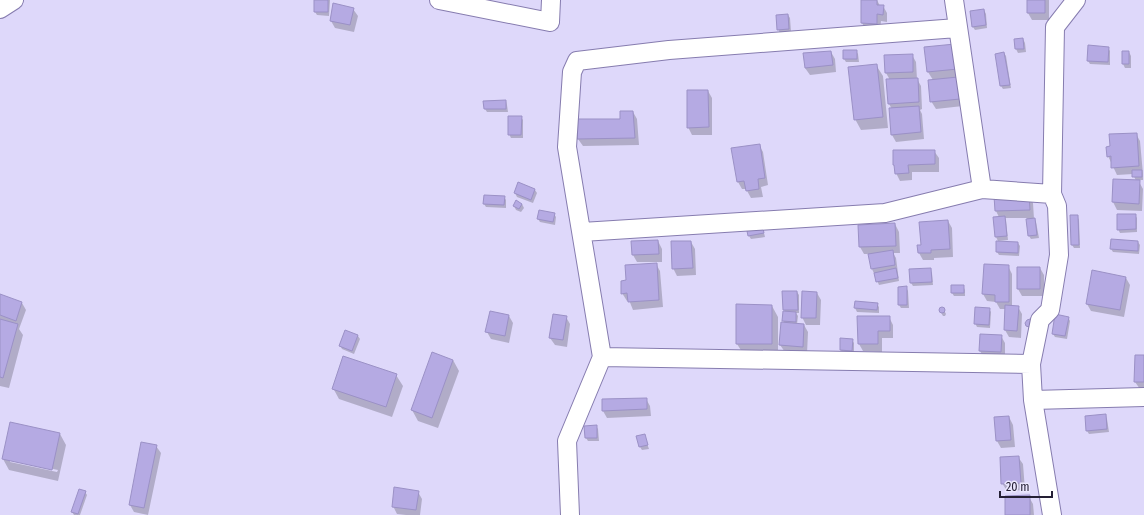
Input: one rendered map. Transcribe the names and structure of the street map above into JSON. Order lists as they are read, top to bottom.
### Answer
{
  "scale_bar": "20 m"
}
